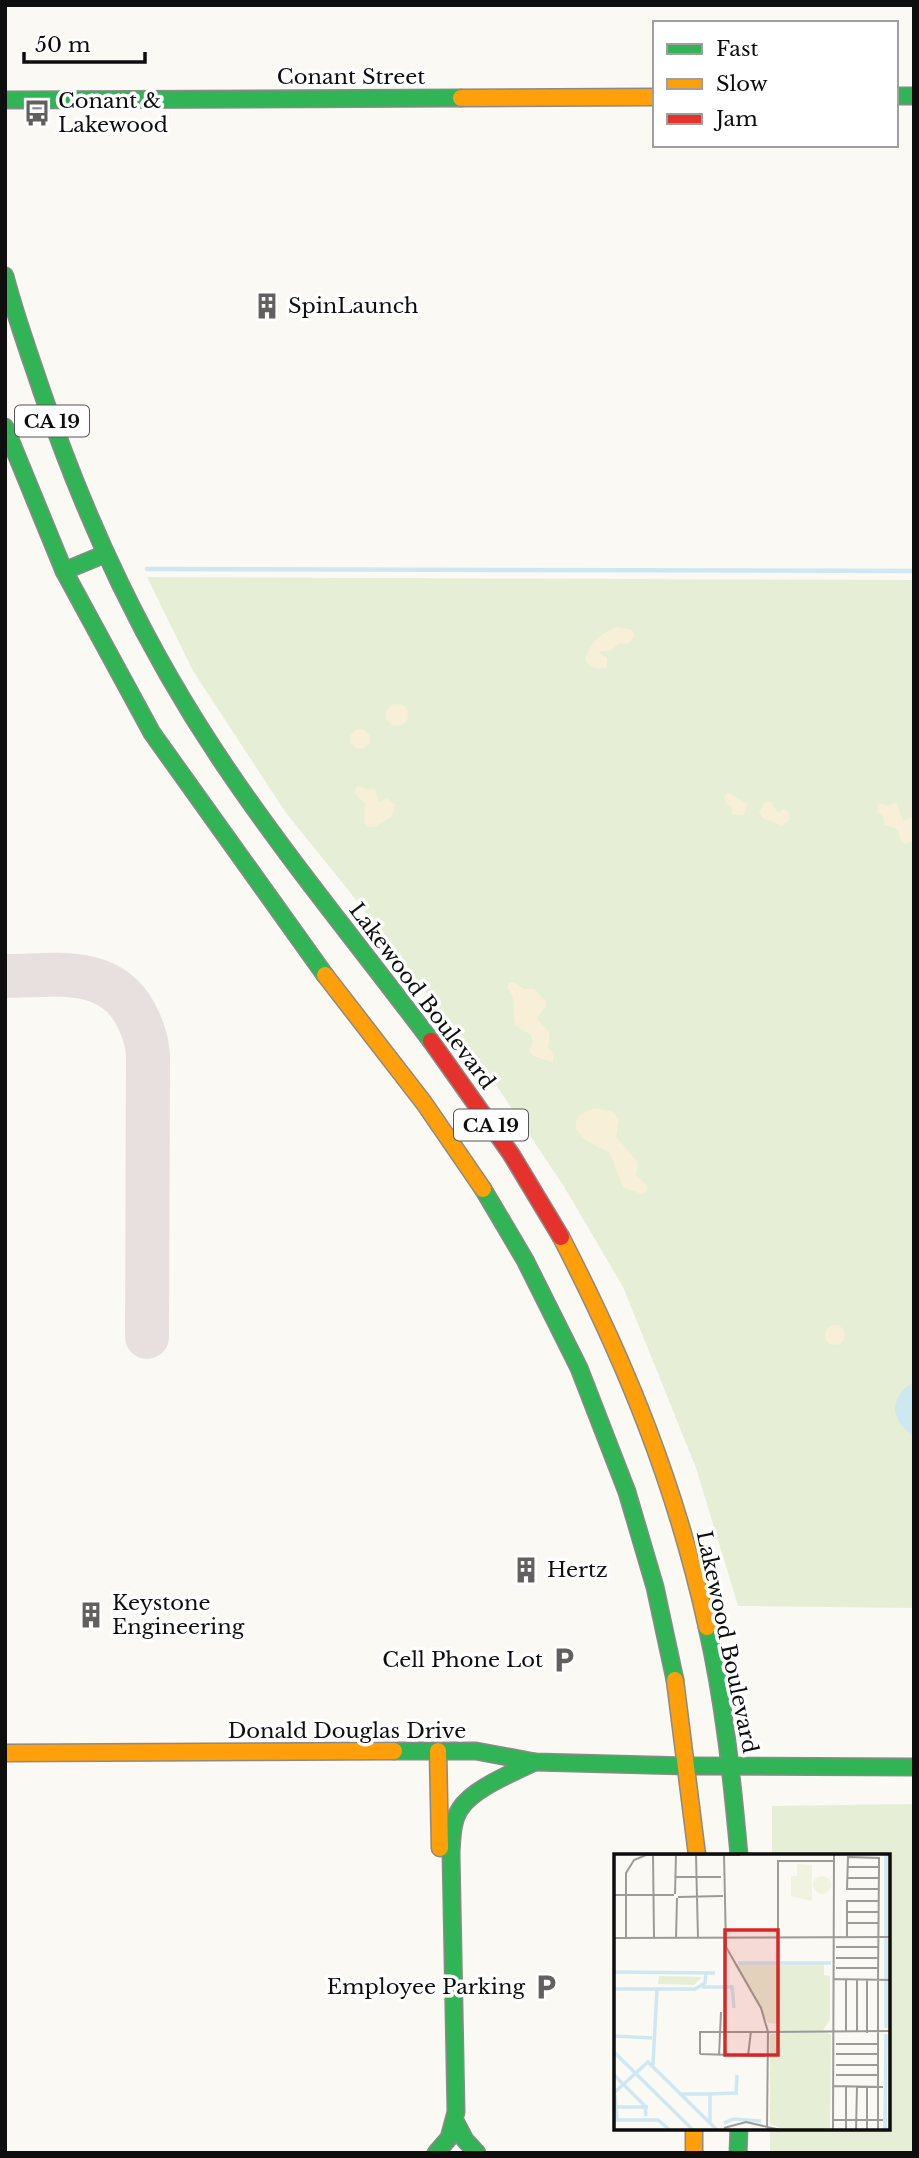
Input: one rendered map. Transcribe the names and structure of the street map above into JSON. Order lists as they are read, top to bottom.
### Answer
{
  "streets": {
    "main road": [
      "Conant Street",
      "CA 19",
      "Lakewood Boulevard",
      "Donald Douglas Drive"
    ]
  },
  "crossings": [
    ["CA 19", "Donald Douglas Drive"],
    ["Lakewood Boulevard", "Donald Douglas Drive"]
  ],
  "places": {
    "bus stop": ["Conant & Lakewood"],
    "building": ["SpinLaunch", "Hertz", "Keystone Engineering"],
    "parking": ["Cell Phone Lot", "Employee Parking"]
  },
  "legend": ["Fast", "Slow", "Jam"],
  "scale_bar": "50 m"
}
